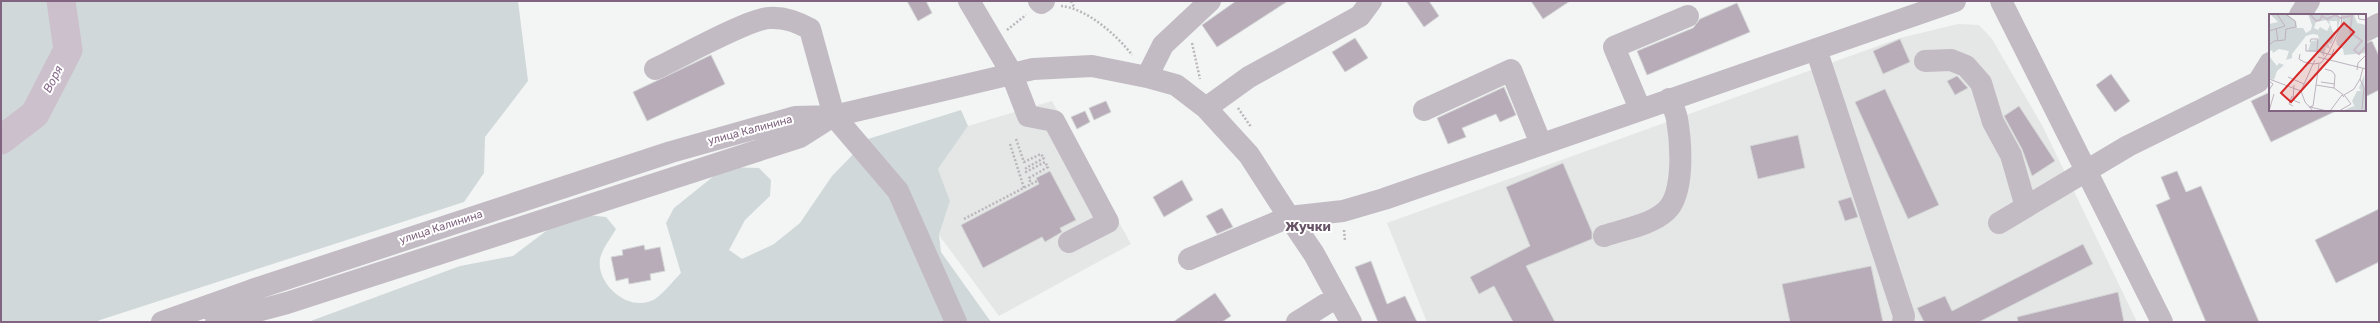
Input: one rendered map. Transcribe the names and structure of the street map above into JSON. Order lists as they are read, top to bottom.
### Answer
{
  "streets": {
    "street": ["улица Калинина"]
  },
  "districts": ["Жучки"],
  "water": ["Воря"]
}
